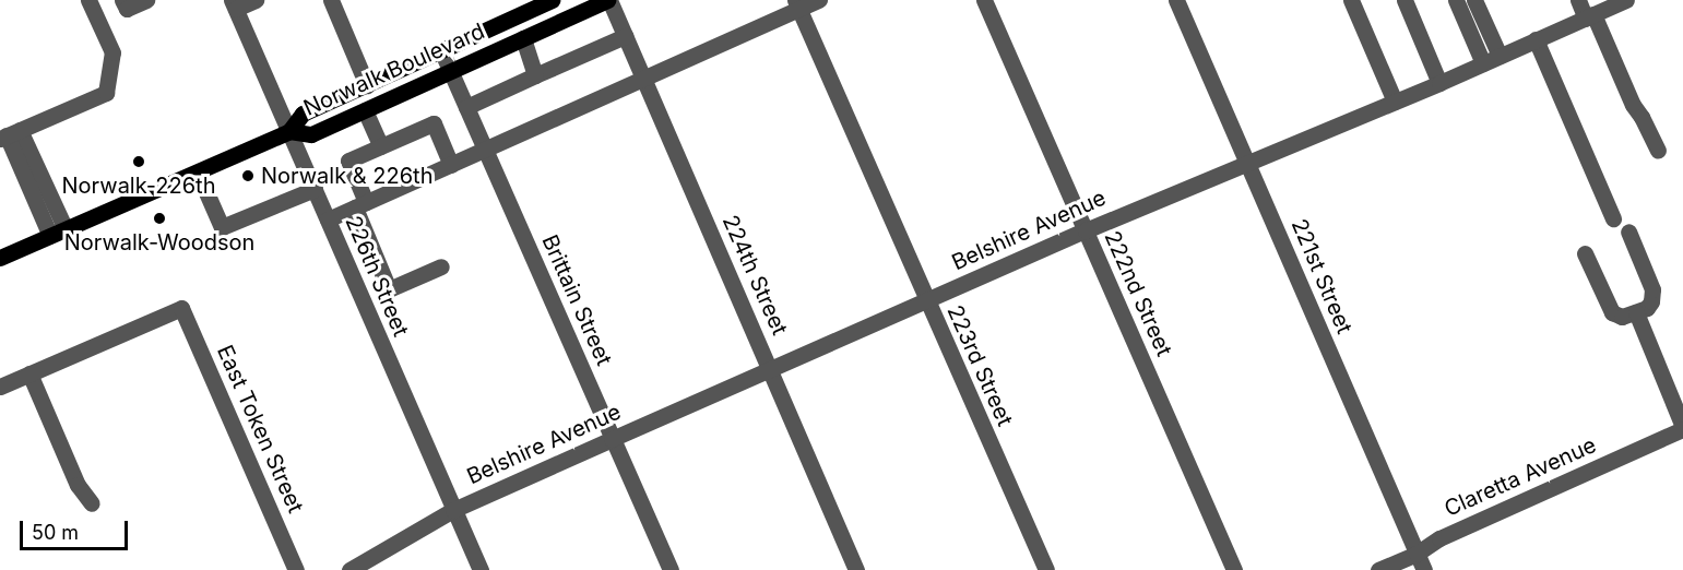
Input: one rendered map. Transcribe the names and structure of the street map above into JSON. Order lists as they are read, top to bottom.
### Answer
{
  "streets": {
    "main road": ["Norwalk Boulevard"],
    "street": [
      "Belshire Avenue",
      "224th Street",
      "226th Street",
      "221st Street",
      "222nd Street",
      "Brittain Street",
      "223rd Street",
      "East Token Street",
      "Claretta Avenue"
    ]
  },
  "crossings": [
    ["Norwalk Boulevard", "224th Street"],
    ["Norwalk Boulevard", "226th Street"],
    ["Norwalk Boulevard", "Brittain Street"],
    ["Belshire Avenue", "224th Street"],
    ["Belshire Avenue", "226th Street"],
    ["Belshire Avenue", "221st Street"],
    ["Belshire Avenue", "222nd Street"],
    ["Belshire Avenue", "Brittain Street"],
    ["Belshire Avenue", "223rd Street"],
    ["221st Street", "Claretta Avenue"]
  ],
  "places": ["Norwalk-226th", "Norwalk & 226th", "Norwalk-Woodson"],
  "scale_bar": "50 m"
}
